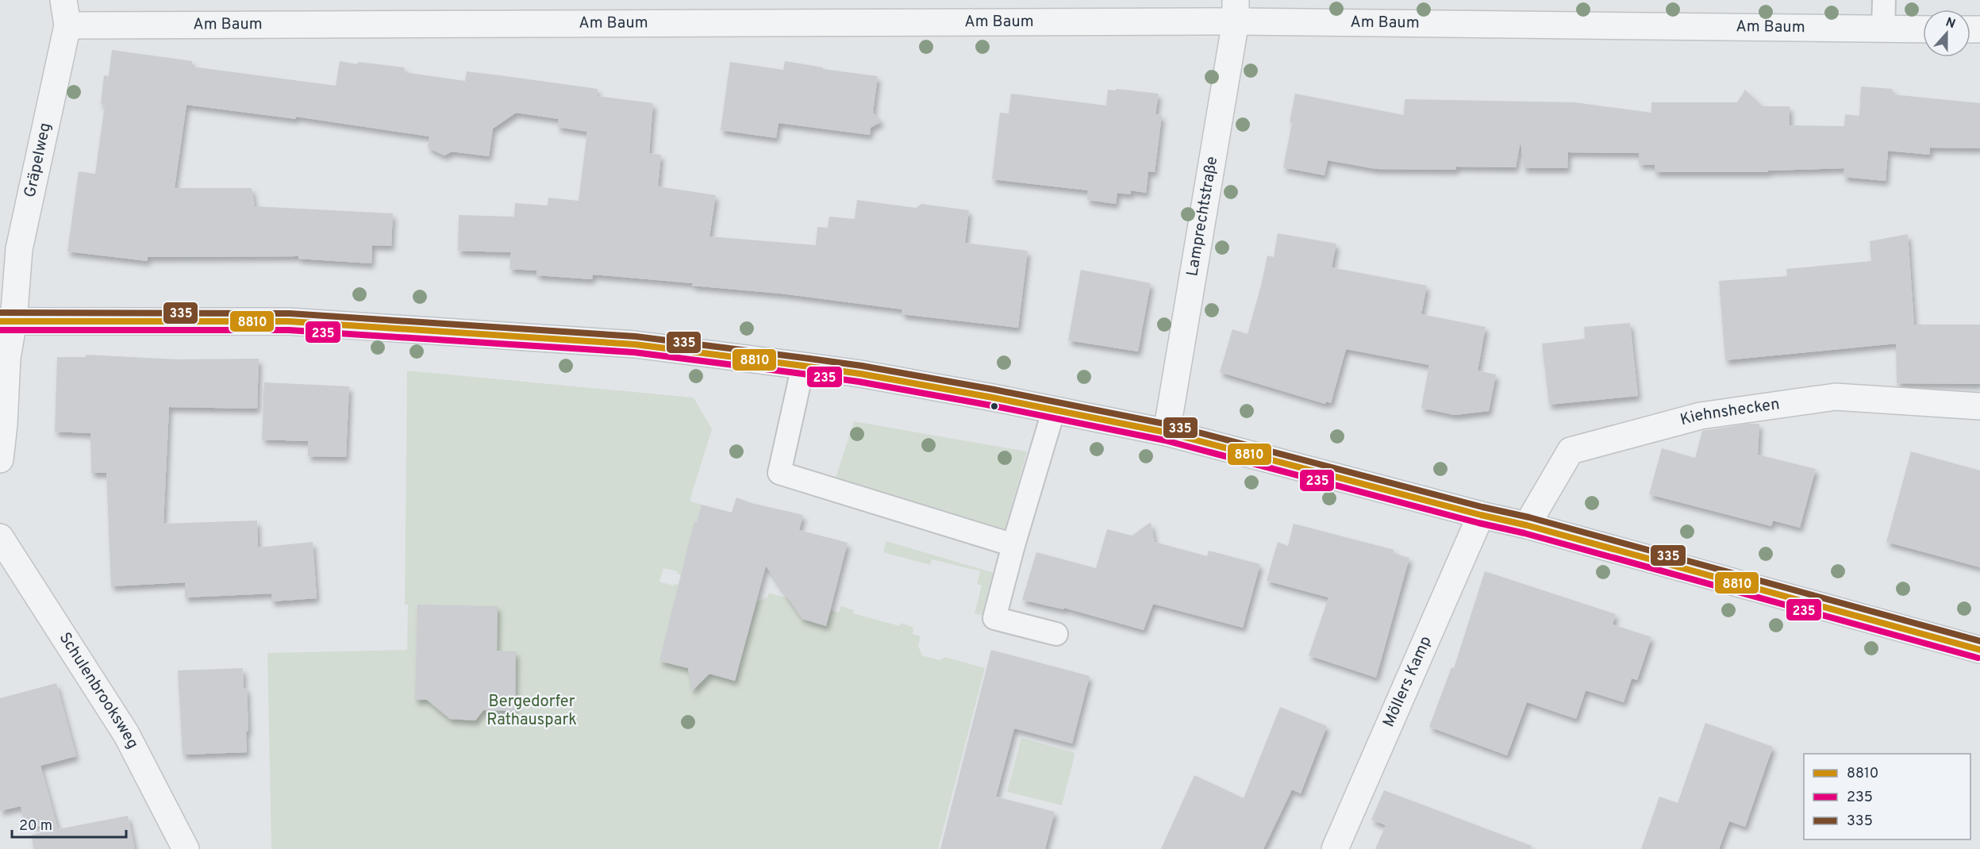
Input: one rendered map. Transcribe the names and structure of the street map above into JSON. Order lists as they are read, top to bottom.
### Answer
{
  "streets": {
    "street": [
      "Am Baum",
      "Gräpelweg",
      "Lamprechtstraße",
      "Kiehnshecken",
      "Möllers Kamp",
      "Schulenbrooksweg"
    ]
  },
  "crossings": [
    ["Am Baum", "Gräpelweg"],
    ["Am Baum", "Lamprechtstraße"]
  ],
  "parks": ["Bergedorfer Rathauspark"],
  "lines": ["transit line 335", "transit line 8810", "transit line 235"],
  "legend": ["8810", "235", "335"],
  "scale_bar": "20 m",
  "north": "top"
}
